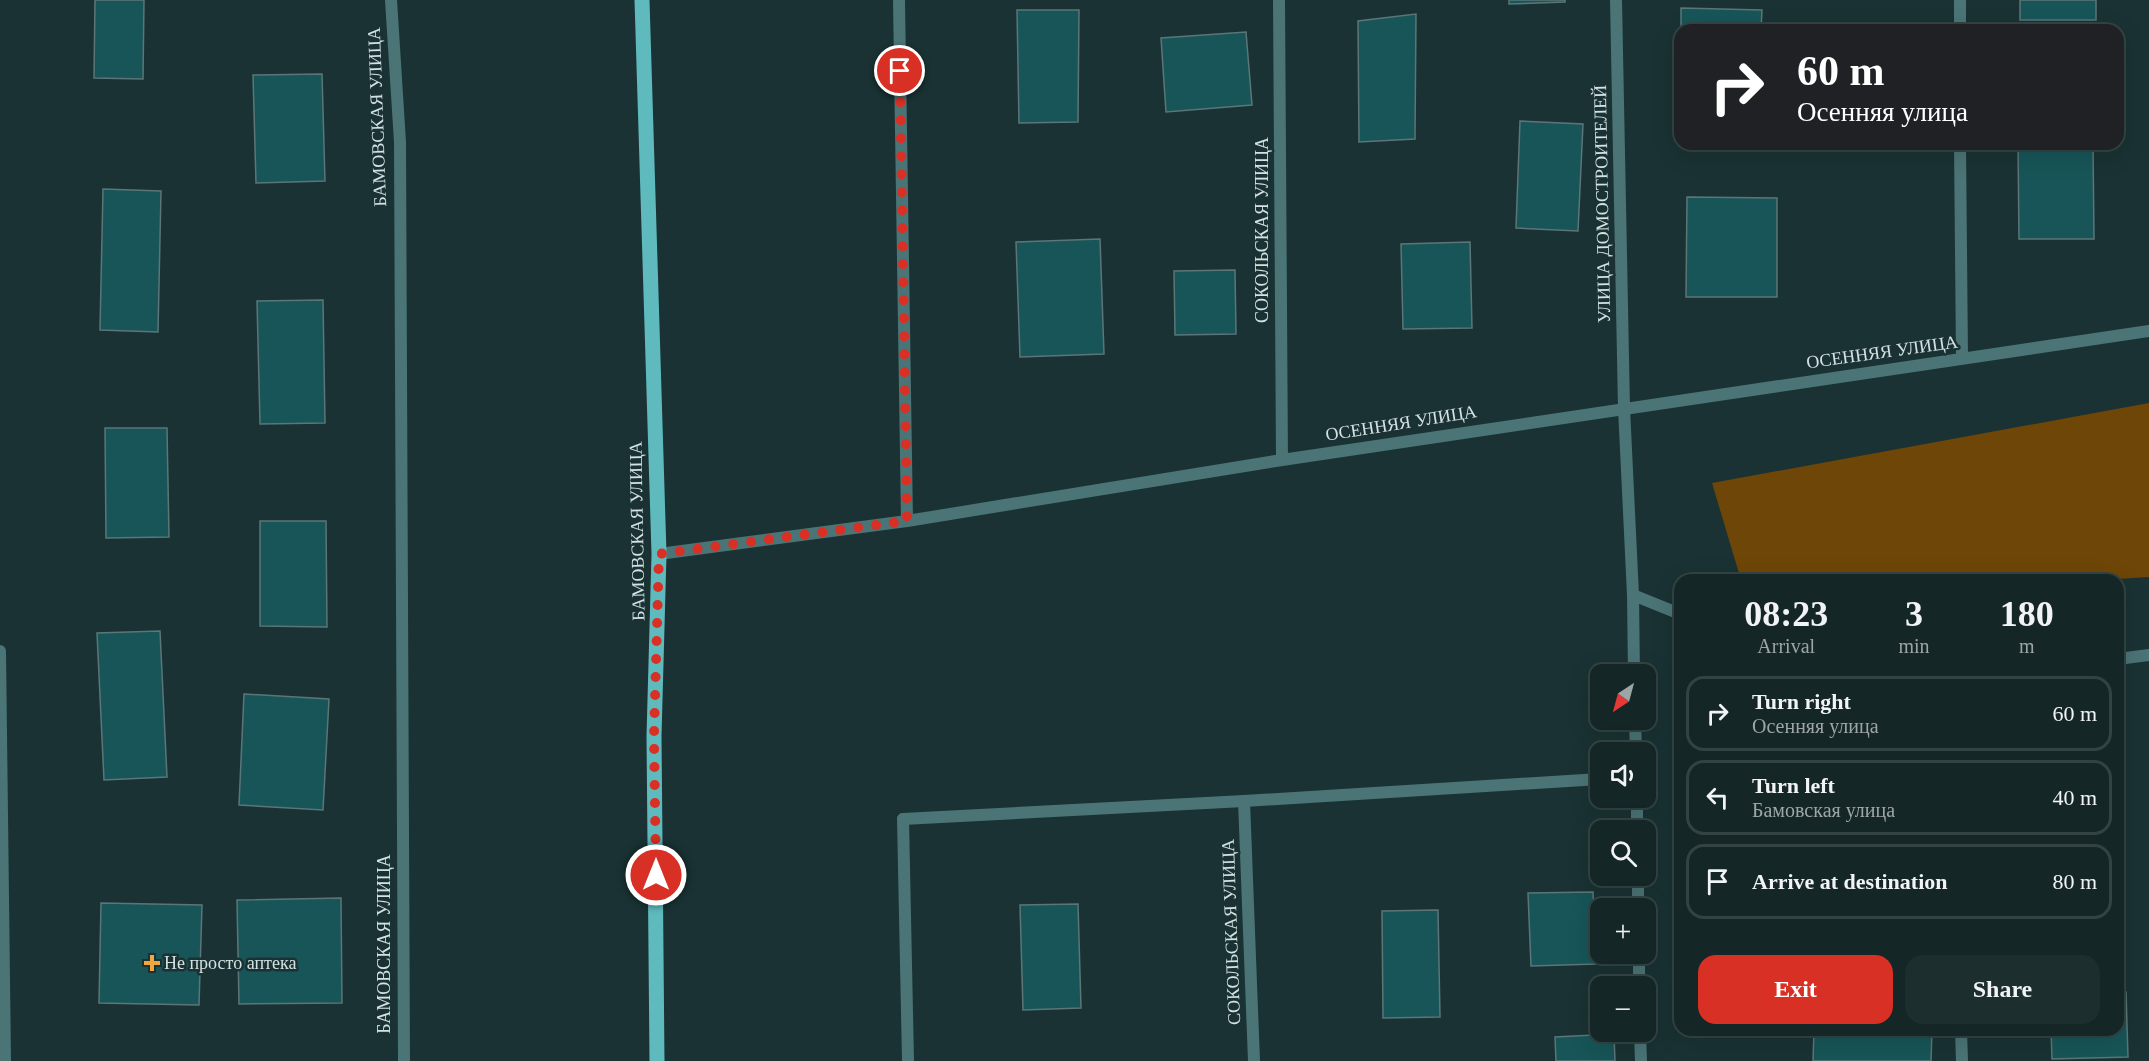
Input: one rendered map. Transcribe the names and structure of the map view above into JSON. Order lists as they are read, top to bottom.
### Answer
{
  "streets": {
    "main road": ["БАМОВСКАЯ УЛИЦА"],
    "street": ["УЛИЦА ДОМОСТРОИТЕЛЕЙ", "СОКОЛЬСКАЯ УЛИЦА", "ОСЕННЯЯ УЛИЦА"]
  },
  "crossings": [
    ["БАМОВСКАЯ УЛИЦА", "ОСЕННЯЯ УЛИЦА"],
    ["УЛИЦА ДОМОСТРОИТЕЛЕЙ", "ОСЕННЯЯ УЛИЦА"],
    ["СОКОЛЬСКАЯ УЛИЦА", "ОСЕННЯЯ УЛИЦА"]
  ],
  "places": {
    "health": ["Не просто аптека"]
  },
  "north": "bottom left",
  "page": {
    "turn": ["60 m", "Осенняя улица"],
    "eta": [
      "08:23",
      "Arrival",
      "3",
      "min",
      "180",
      "m"
    ],
    "map_buttons": ["+", "−"],
    "list": [
      {
        "name": "Turn right",
        "note": "Осенняя улица",
        "value": "60 m"
      },
      {
        "name": "Turn left",
        "note": "Бамовская улица",
        "value": "40 m"
      },
      {
        "name": "Arrive at destination",
        "value": "80 m"
      }
    ],
    "buttons": ["Exit", "Share"]
  }
}
